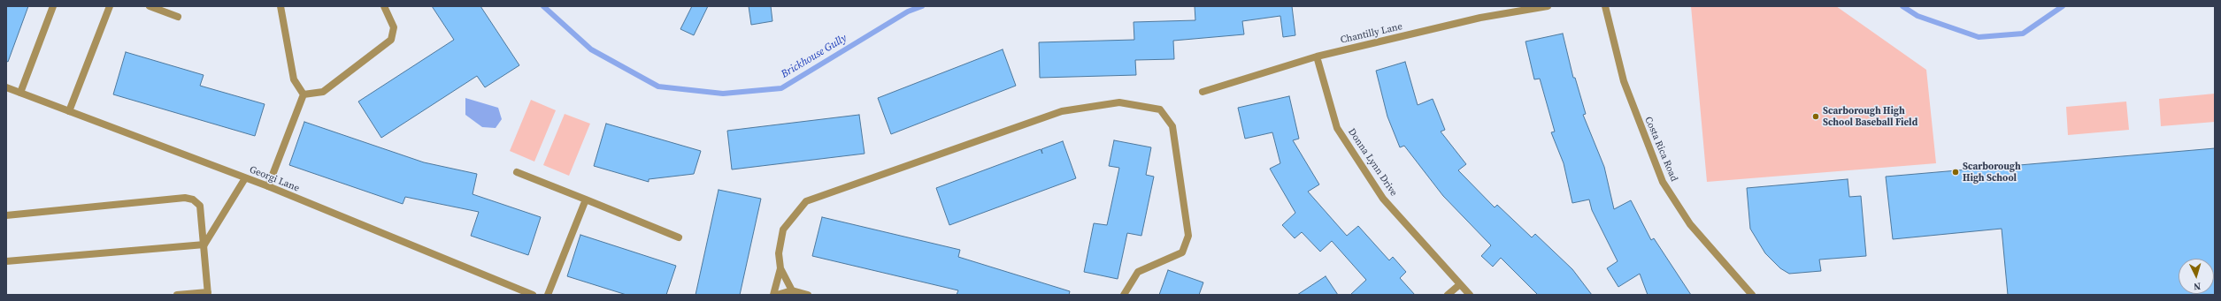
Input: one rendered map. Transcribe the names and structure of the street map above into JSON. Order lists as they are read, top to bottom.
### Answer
{
  "streets": {
    "street": [
      "Chantilly Lane",
      "Costa Rica Road",
      "Donna Lynn Drive",
      "Georgi Lane"
    ]
  },
  "crossings": [
    ["Chantilly Lane", "Donna Lynn Drive"]
  ],
  "water": ["Brickhouse Gully"],
  "places": ["Scarborough High School Baseball Field", "Scarborough High School"],
  "north": "bottom"
}
